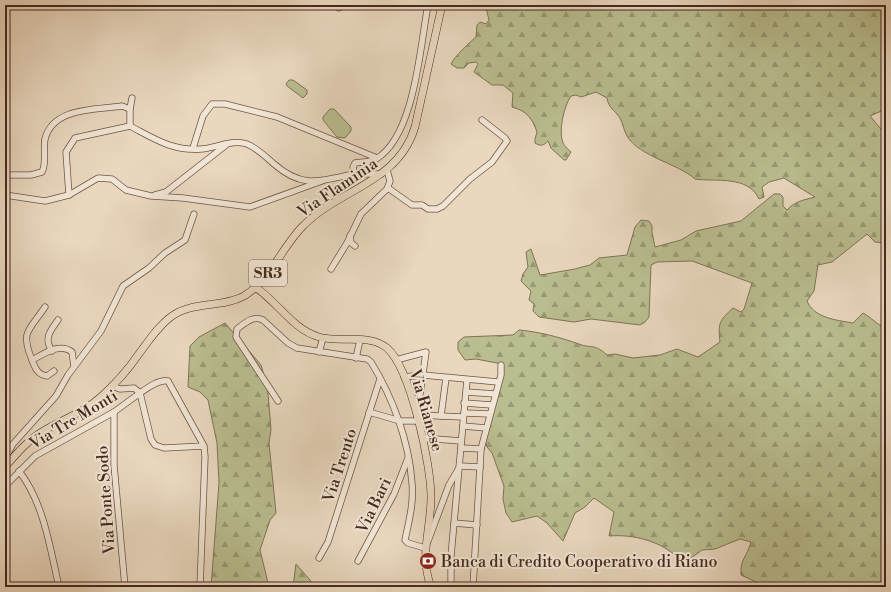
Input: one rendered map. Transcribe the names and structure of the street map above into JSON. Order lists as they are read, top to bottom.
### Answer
{
  "streets": {
    "main road": ["Via Flaminia", "SR3", "Via Rianese"],
    "street": [
      "Via Tre Monti",
      "Via Trento",
      "Via Ponte Sodo",
      "Via Bari"
    ]
  },
  "crossings": [
    ["Via Flaminia", "Via Rianese"],
    ["Via Flaminia", "Via Tre Monti"],
    ["Via Tre Monti", "Via Ponte Sodo"]
  ],
  "places": {
    "bank": ["Banca di Credito Cooperativo di Riano"]
  }
}
